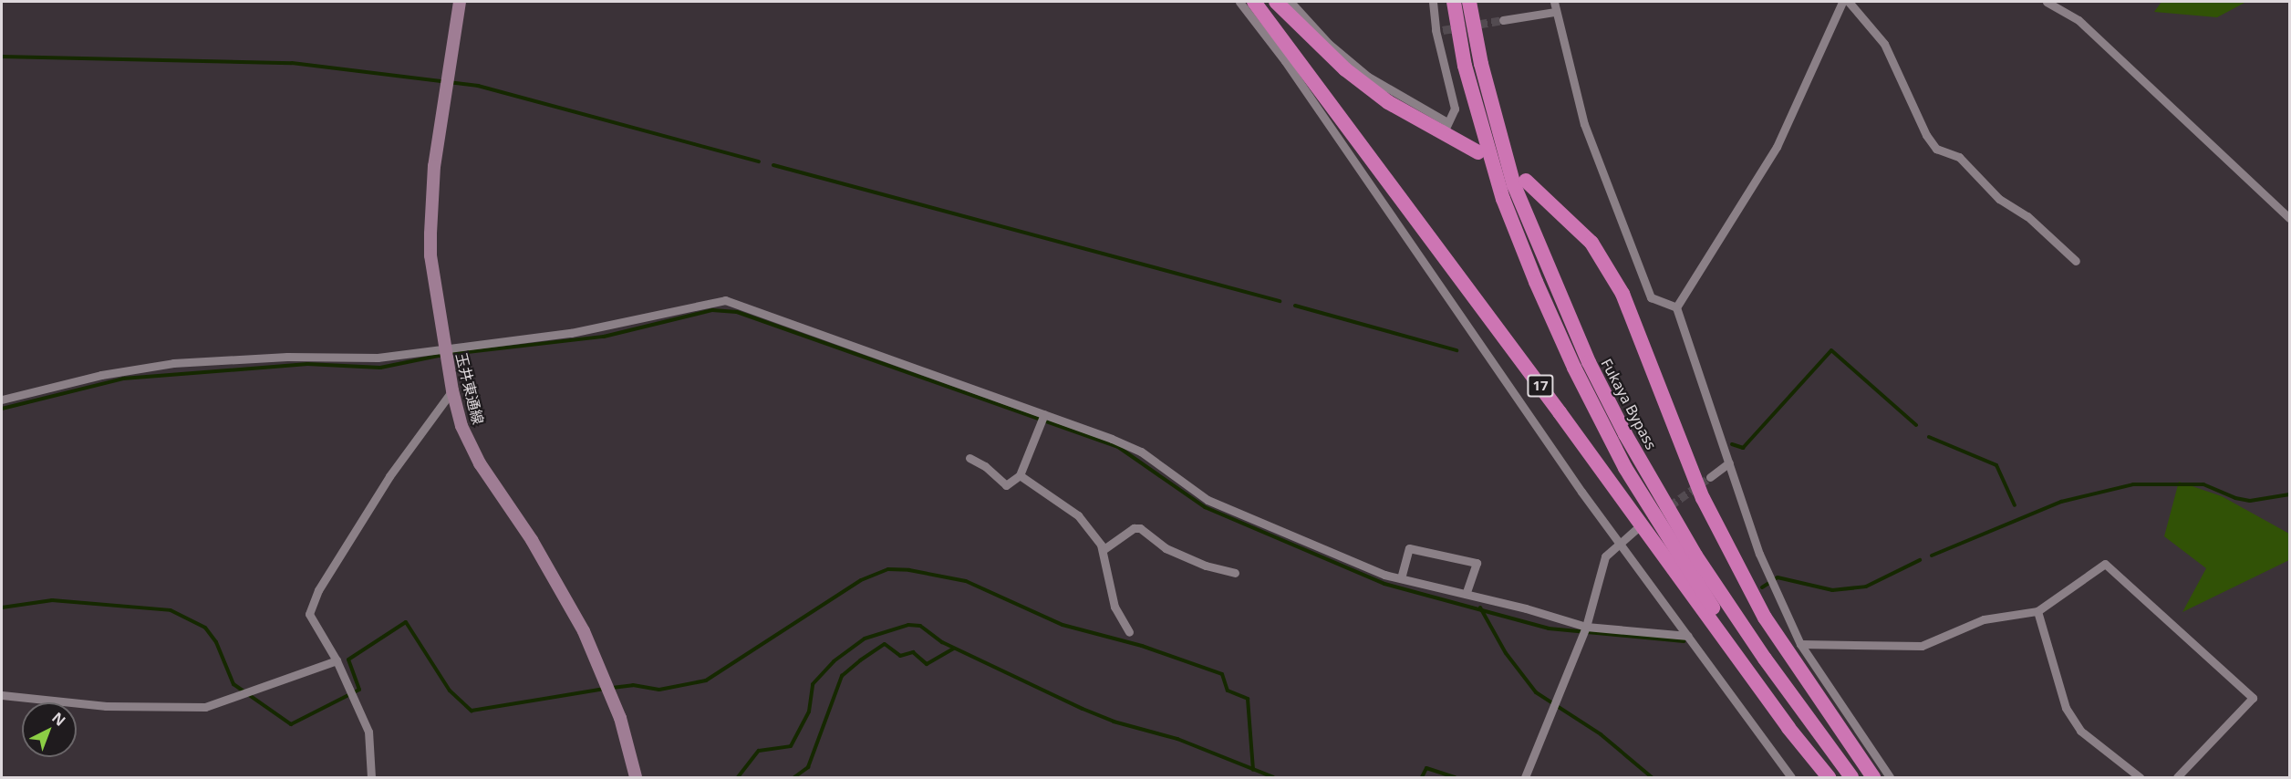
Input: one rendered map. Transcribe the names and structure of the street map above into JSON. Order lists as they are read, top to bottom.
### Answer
{
  "streets": {
    "highway": ["17", "Fukaya Bypass"],
    "street": ["玉井東通線"]
  },
  "north": "top right"
}
